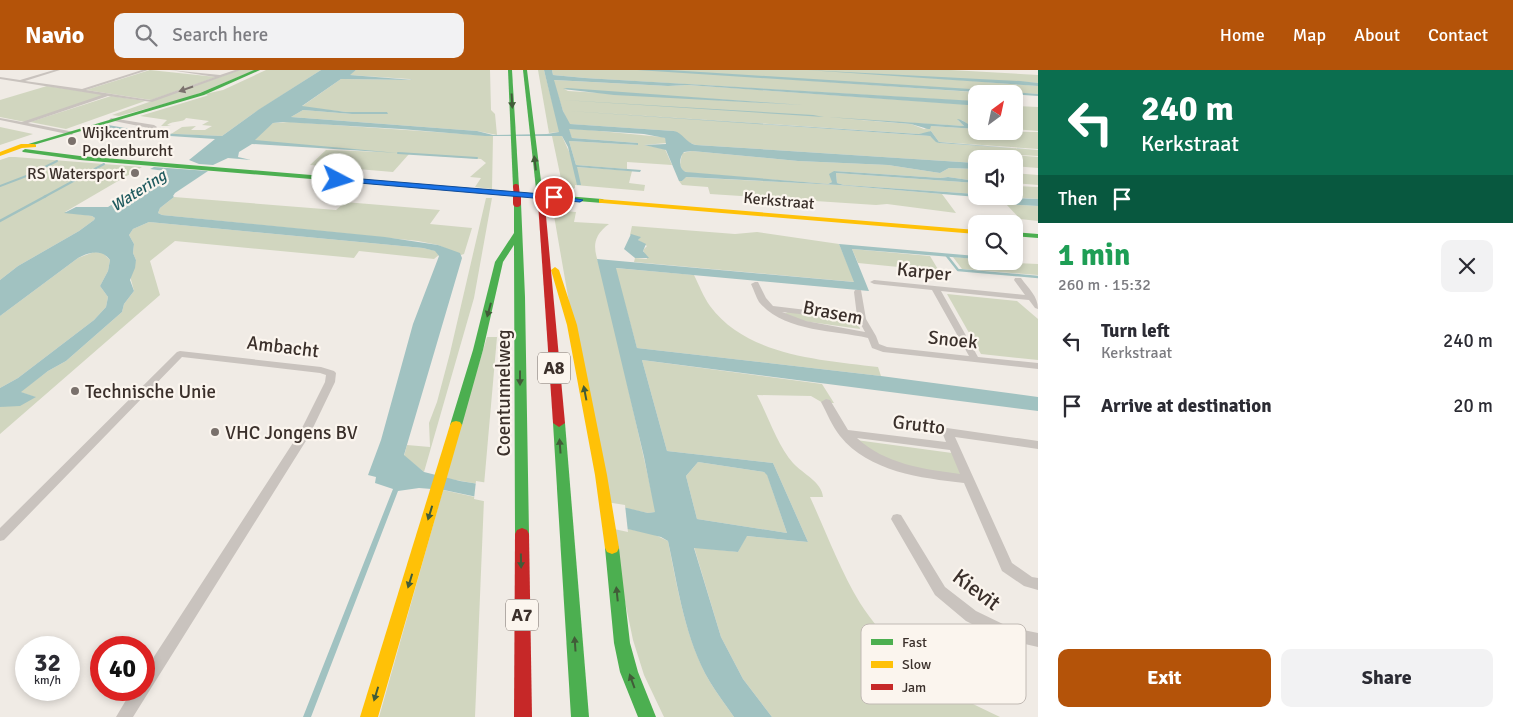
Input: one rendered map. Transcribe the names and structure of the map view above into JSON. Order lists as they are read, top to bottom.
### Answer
{
  "streets": {
    "main road": [
      "Kerkstraat",
      "A8",
      "Coentunnelweg",
      "A7"
    ],
    "street": [
      "Karper",
      "Brasem",
      "Snoek",
      "Ambacht",
      "Grutto",
      "Kievit"
    ]
  },
  "crossings": [
    ["Brasem", "Snoek"]
  ],
  "water": ["Watering"],
  "places": [
    "Wijkcentrum Poelenburcht",
    "RS Watersport",
    "Technische Unie",
    "VHC Jongens BV"
  ],
  "legend": ["Fast", "Slow", "Jam"],
  "north": "top right",
  "page": {
    "header": "Navio",
    "search": "Search here",
    "nav": [
      "Home",
      "Map",
      "About",
      "Contact"
    ],
    "turn": ["240 m", "Kerkstraat"],
    "then": "Then",
    "heading": ["1 min", "260 m · 15:32"],
    "list": [
      {
        "name": "Turn left",
        "note": "Kerkstraat",
        "value": "240 m"
      },
      {
        "name": "Arrive at destination",
        "value": "20 m"
      }
    ],
    "speed": "32 km/h",
    "limit": "40",
    "buttons": ["Exit", "Share"]
  }
}
